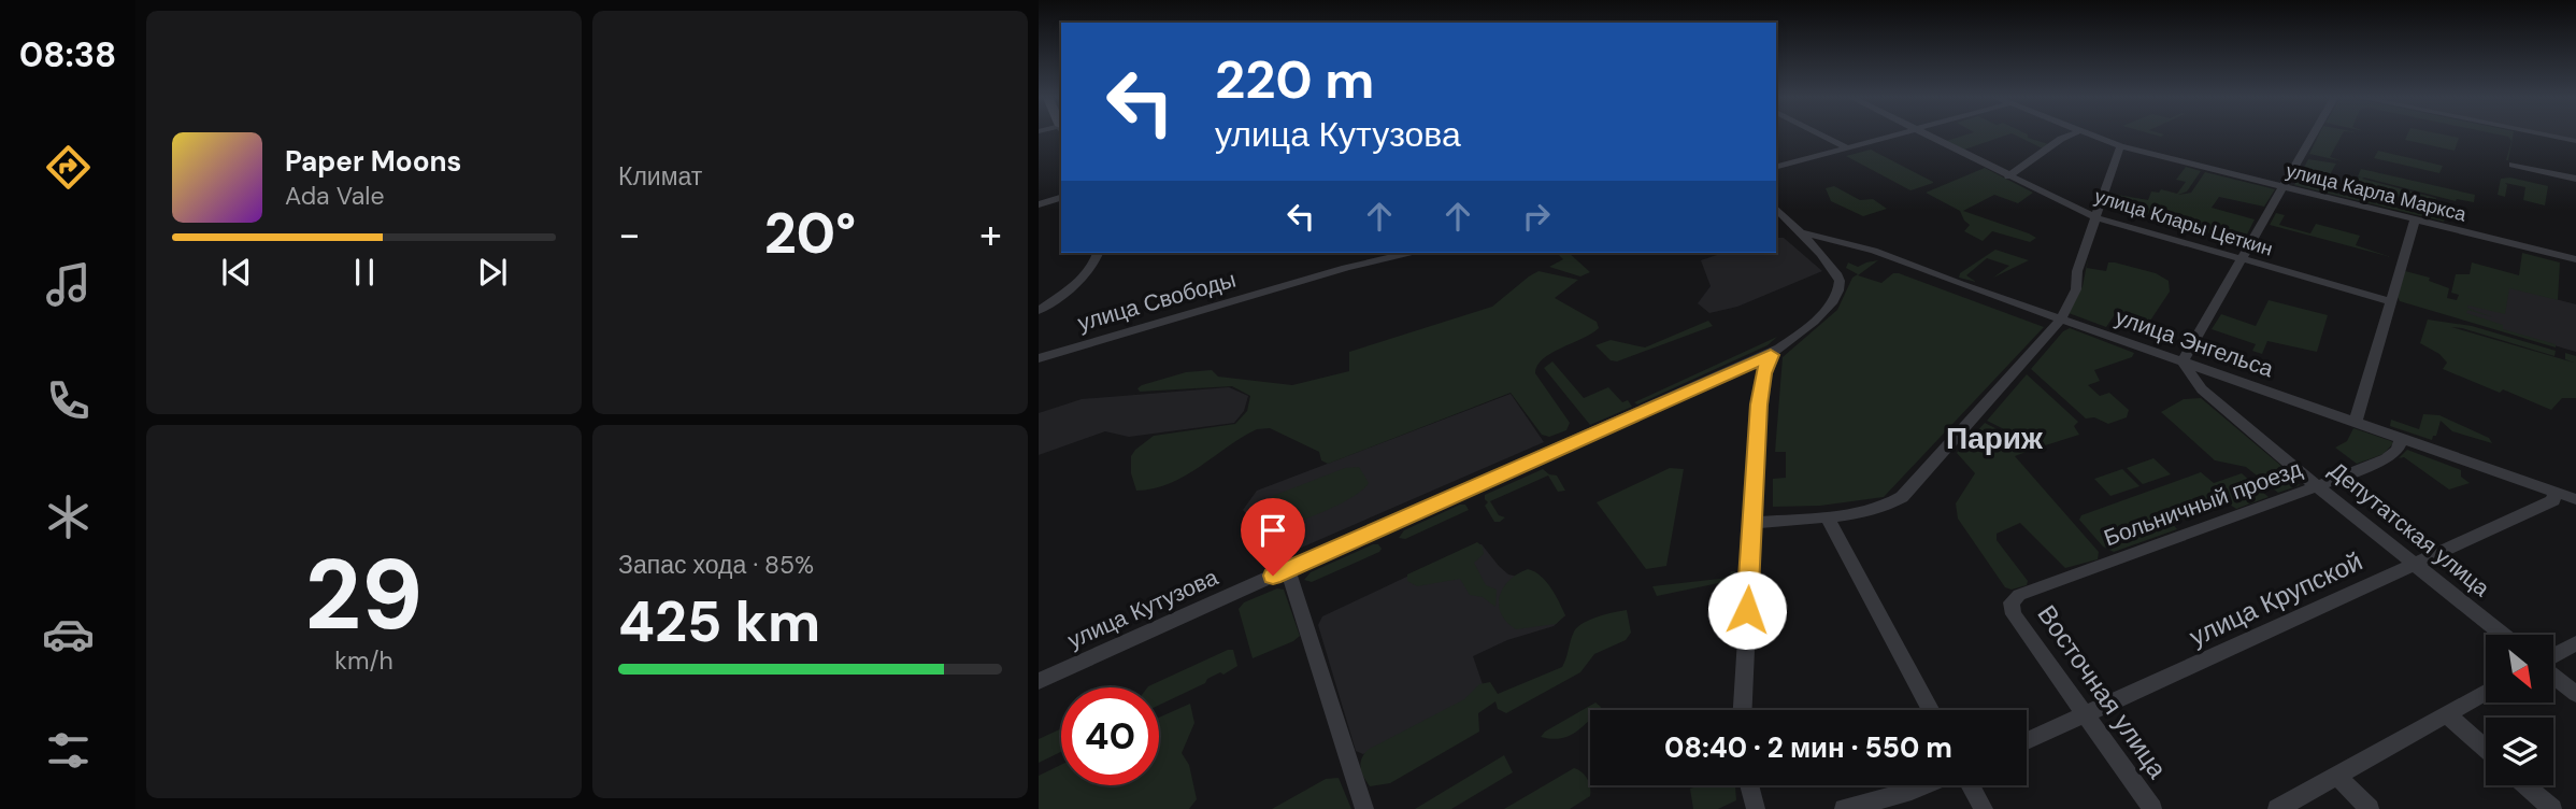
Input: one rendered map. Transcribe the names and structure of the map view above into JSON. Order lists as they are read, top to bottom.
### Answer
{
  "streets": {
    "street": [
      "улица Карла Маркса",
      "улица Клары Цеткин",
      "улица Свободы",
      "улица Энгельса",
      "Больничный проезд",
      "Депутатская улица",
      "улица Крупской",
      "улица Кутузова",
      "Восточная улица"
    ]
  },
  "crossings": [
    ["улица Энгельса", "Больничный проезд"],
    ["улица Энгельса", "улица Крупской"],
    ["улица Энгельса", "улица Кутузова"],
    ["Больничный проезд", "Депутатская улица"],
    ["Больничный проезд", "Восточная улица"],
    ["Депутатская улица", "улица Крупской"],
    ["улица Крупской", "Восточная улица"]
  ],
  "districts": ["Париж"],
  "north": "bottom right",
  "page": {
    "tabs": "08:38",
    "tile": [
      "Климат",
      ["29", "km/h"],
      ["Запас хода · 85%", "425 km"]
    ],
    "turn": ["220 m", "улица Кутузова"],
    "song": ["Paper Moons", "Ada Vale"],
    "heat": ["−", "20°", "+"],
    "limit": "40",
    "trip": "08:40 · 2 мин · 550 m"
  }
}
